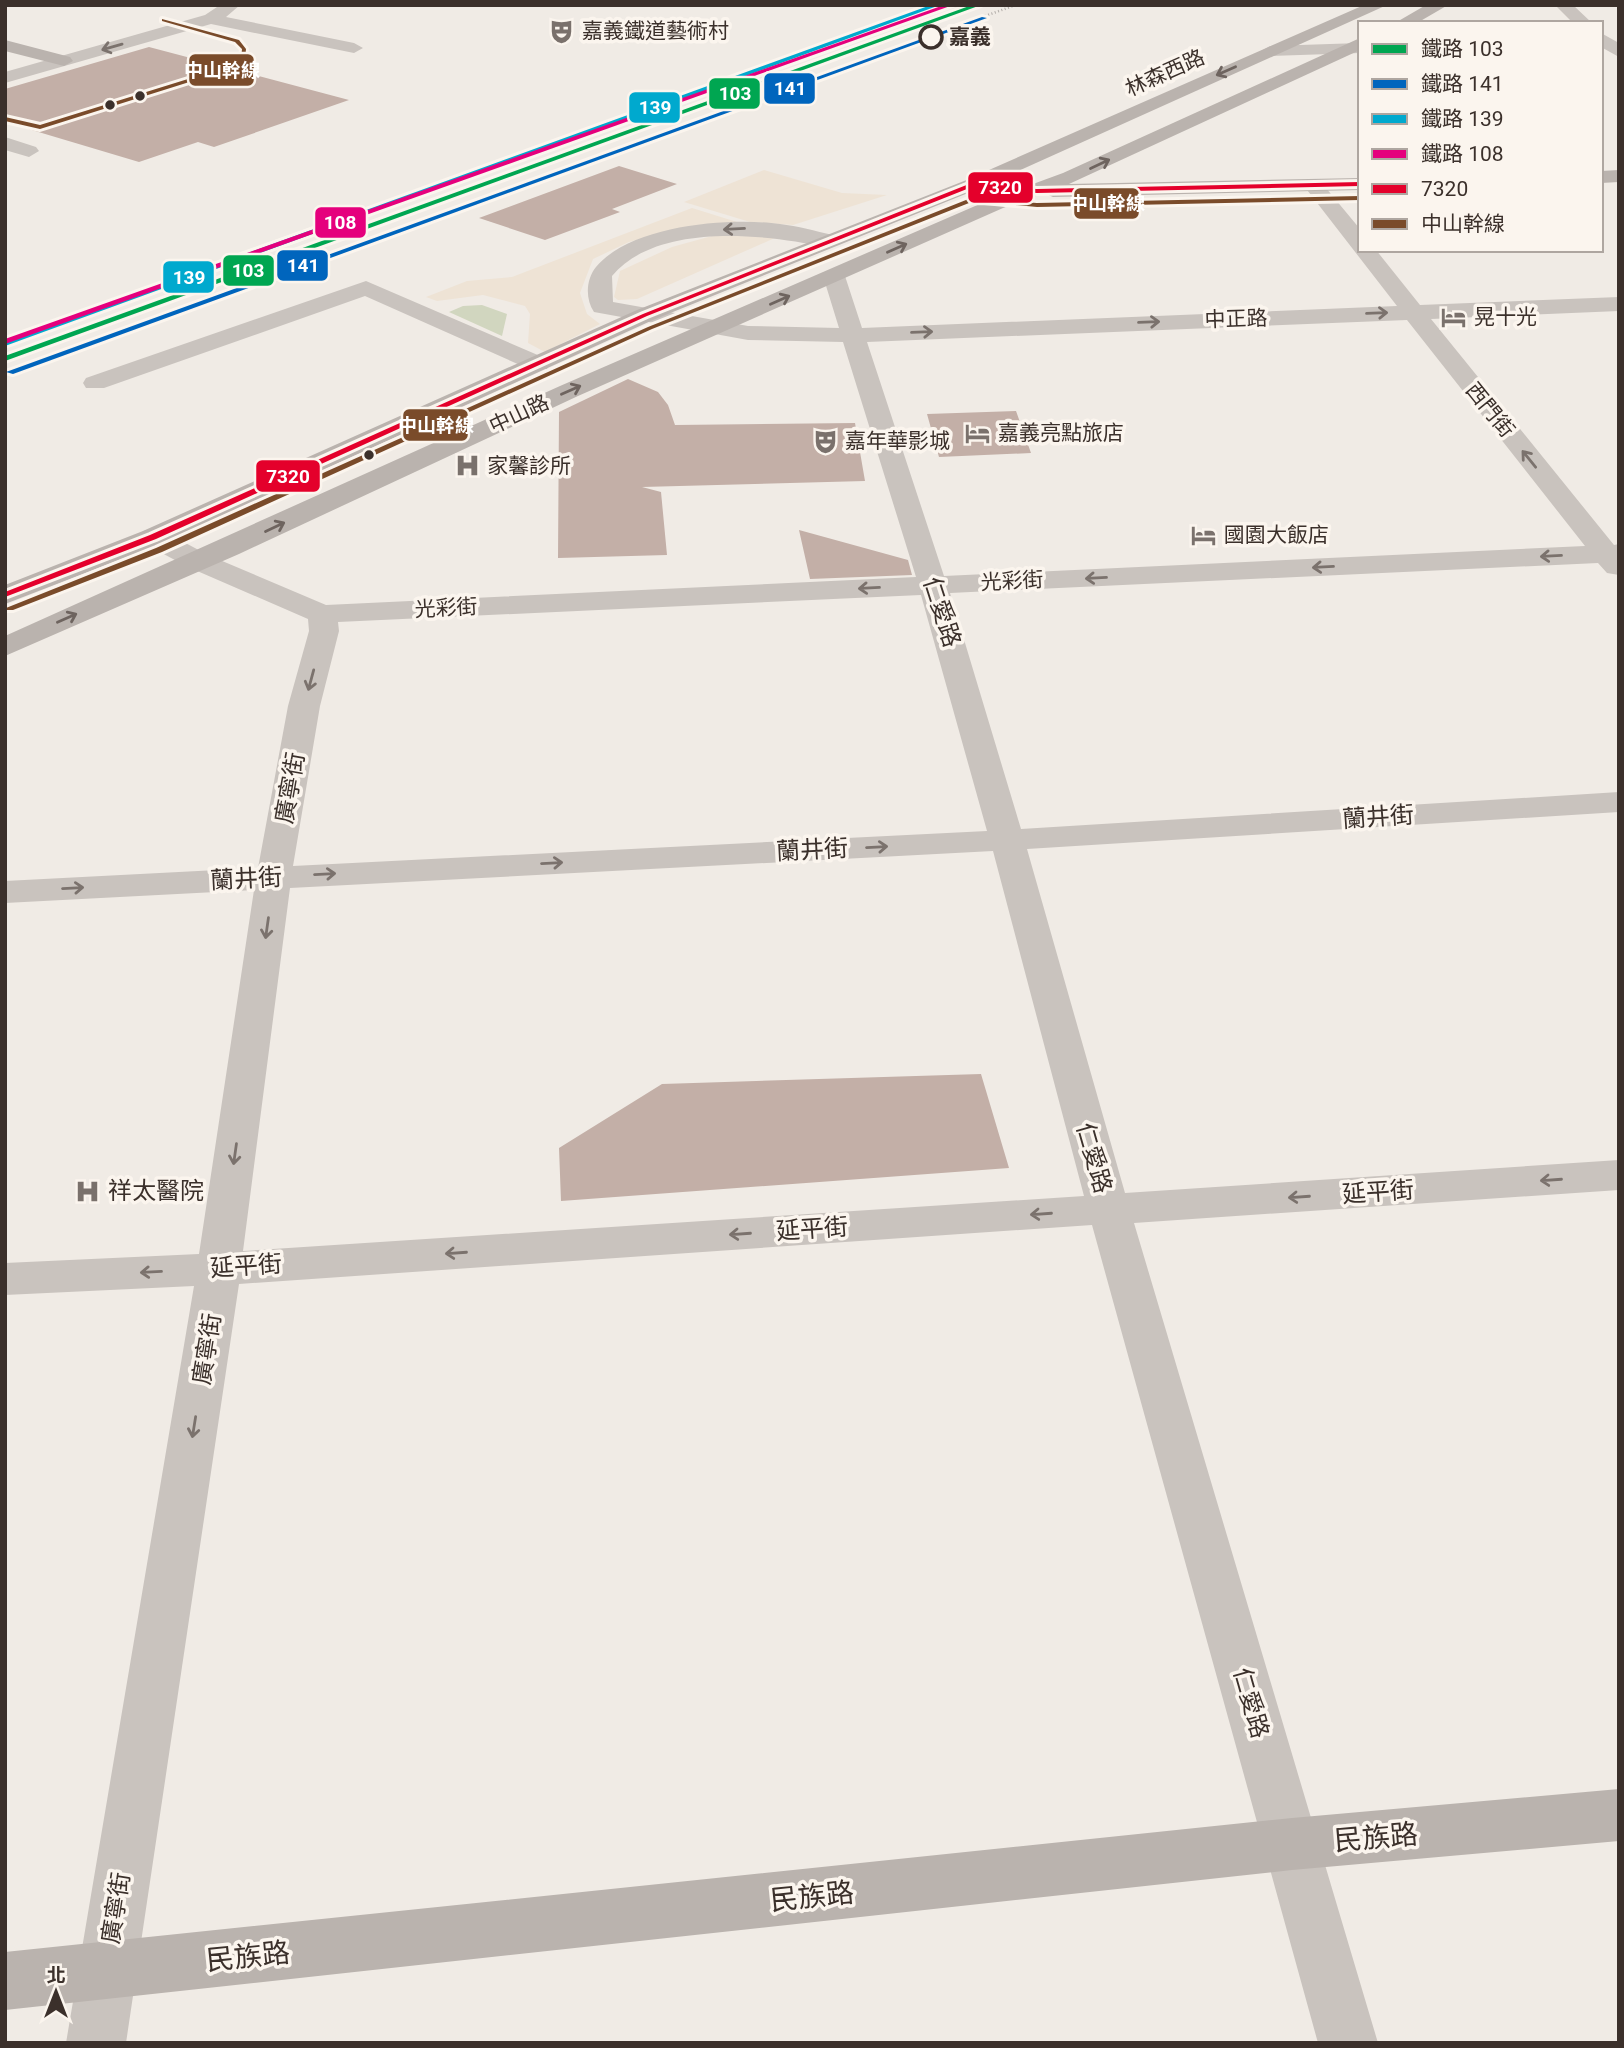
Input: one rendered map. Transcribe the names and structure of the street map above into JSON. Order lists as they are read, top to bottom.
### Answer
{
  "streets": {
    "main road": ["林森西路", "中山路", "民族路"],
    "street": [
      "中正路",
      "西門街",
      "光彩街",
      "仁愛路",
      "廣寧街",
      "蘭井街",
      "延平街"
    ]
  },
  "crossings": [
    ["林森西路", "中山路"],
    ["中正路", "西門街"],
    ["中正路", "中山路"],
    ["中正路", "仁愛路"],
    ["西門街", "光彩街"],
    ["中山路", "仁愛路"],
    ["光彩街", "仁愛路"],
    ["光彩街", "廣寧街"],
    ["仁愛路", "蘭井街"],
    ["仁愛路", "延平街"],
    ["仁愛路", "民族路"],
    ["廣寧街", "蘭井街"],
    ["廣寧街", "延平街"],
    ["廣寧街", "民族路"]
  ],
  "one_way": [
    "西門街",
    "光彩街",
    "廣寧街",
    "蘭井街",
    "延平街"
  ],
  "places": {
    "theatre": ["嘉義鐵道藝術村", "嘉年華影城"],
    "other": ["嘉義"],
    "hotel": ["晃十光", "嘉義亮點旅店", "國園大飯店"],
    "hospital": ["家馨診所", "祥太醫院"]
  },
  "lines": [
    "rail line 103",
    "rail line 139",
    "rail line 108",
    "rail line 141",
    "transit line 中山幹線",
    "transit line 7320"
  ],
  "legend": [
    "鐵路 103",
    "鐵路 141",
    "鐵路 139",
    "鐵路 108",
    "7320",
    "中山幹線"
  ],
  "north": "top"
}
